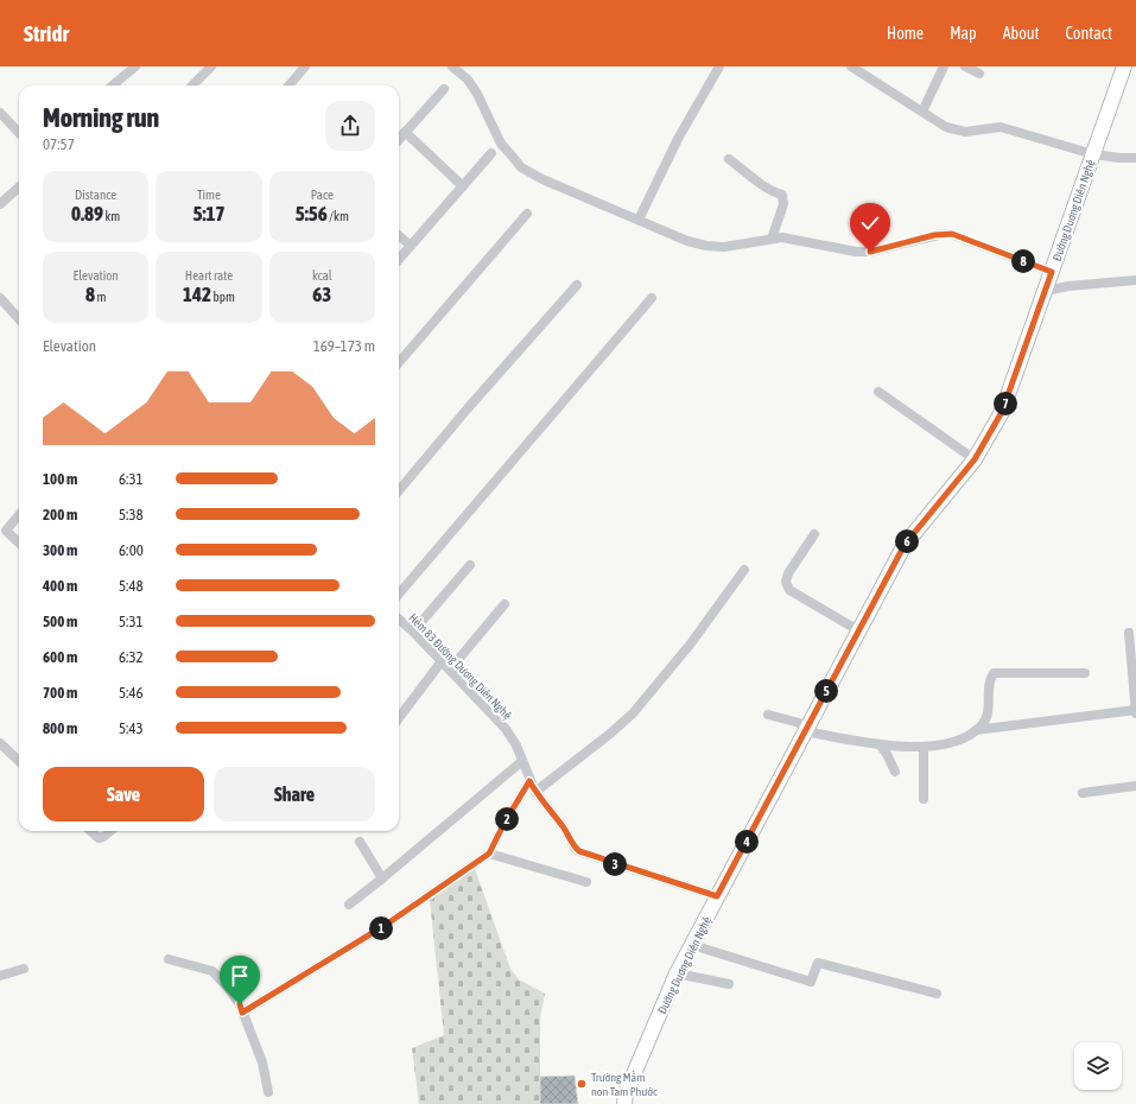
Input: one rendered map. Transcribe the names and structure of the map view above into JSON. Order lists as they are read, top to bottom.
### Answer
{
  "streets": {
    "street": ["Đường Duơng Diên Nghệ", "Hẻm 83 Đường Dương Diên Nghệ"]
  },
  "crossings": [
    ["Đường Duơng Diên Nghệ", "Hẻm 83 Đường Dương Diên Nghệ"]
  ],
  "places": ["Trường Mầm non Tam Phước"],
  "page": {
    "header": "Stridr",
    "nav": [
      "Home",
      "Map",
      "About",
      "Contact"
    ],
    "heading": ["Morning run", "07:57"],
    "stats": [
      ["Distance", "0.89 km"],
      ["Time", "5:17"],
      ["Pace", "5:56 /km"],
      ["Elevation", "8 m"],
      ["Heart rate", "142 bpm"],
      ["kcal", "63"]
    ],
    "pins": [
      "8",
      "7",
      "6",
      "5",
      "2",
      "4",
      "3",
      "1"
    ],
    "chart": ["Elevation", "169–173 m"],
    "list": [
      {
        "name": "100 m",
        "note": "6:31"
      },
      {
        "name": "200 m",
        "note": "5:38"
      },
      {
        "name": "300 m",
        "note": "6:00"
      },
      {
        "name": "400 m",
        "note": "5:48"
      },
      {
        "name": "500 m",
        "note": "5:31"
      },
      {
        "name": "600 m",
        "note": "6:32"
      },
      {
        "name": "700 m",
        "note": "5:46"
      },
      {
        "name": "800 m",
        "note": "5:43"
      }
    ],
    "buttons": ["Save", "Share"]
  }
}
